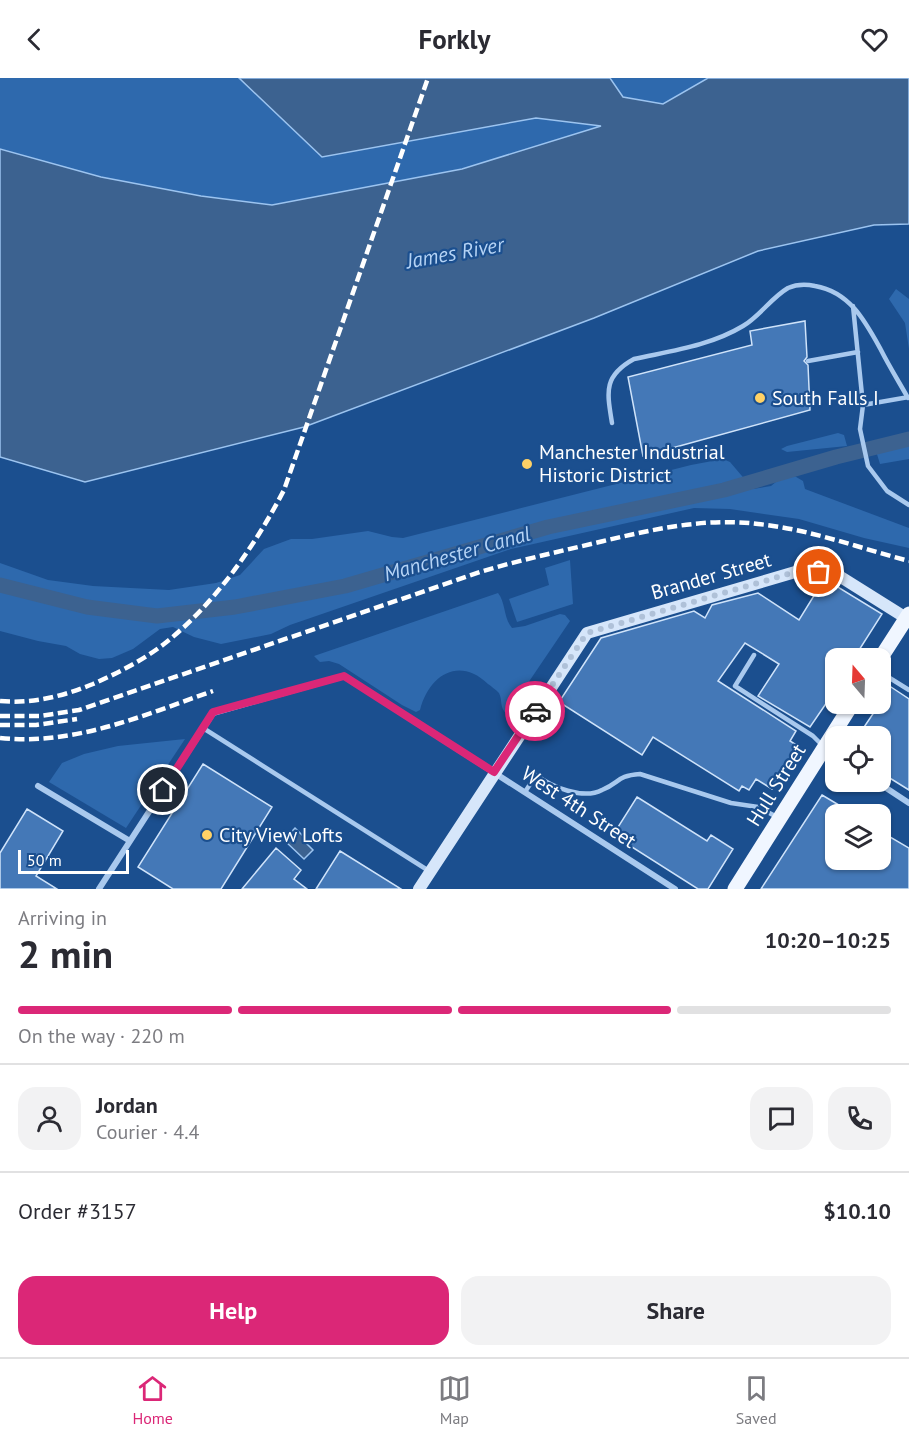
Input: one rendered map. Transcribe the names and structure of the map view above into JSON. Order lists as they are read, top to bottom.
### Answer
{
  "streets": {
    "main road": ["Hull Street"],
    "street": ["Brander Street", "West 4th Street"]
  },
  "crossings": [
    ["Brander Street", "West 4th Street"]
  ],
  "water": ["James River", "Manchester Canal"],
  "places": ["South Falls I", "Manchester Industrial Historic District", "City View Lofts"],
  "scale_bar": "50 m",
  "north": "top",
  "page": {
    "header": "Forkly",
    "scale": "50 m",
    "heading": ["2 min", "Arriving in", "10:20–10:25"],
    "panel": [
      "Jordan",
      "Courier · 4.4",
      "Order #3157",
      "$10.10"
    ],
    "bar": "On the way · 220 m",
    "buttons": ["Help", "Share"],
    "tabs": ["Home", "Map", "Saved"]
  }
}
